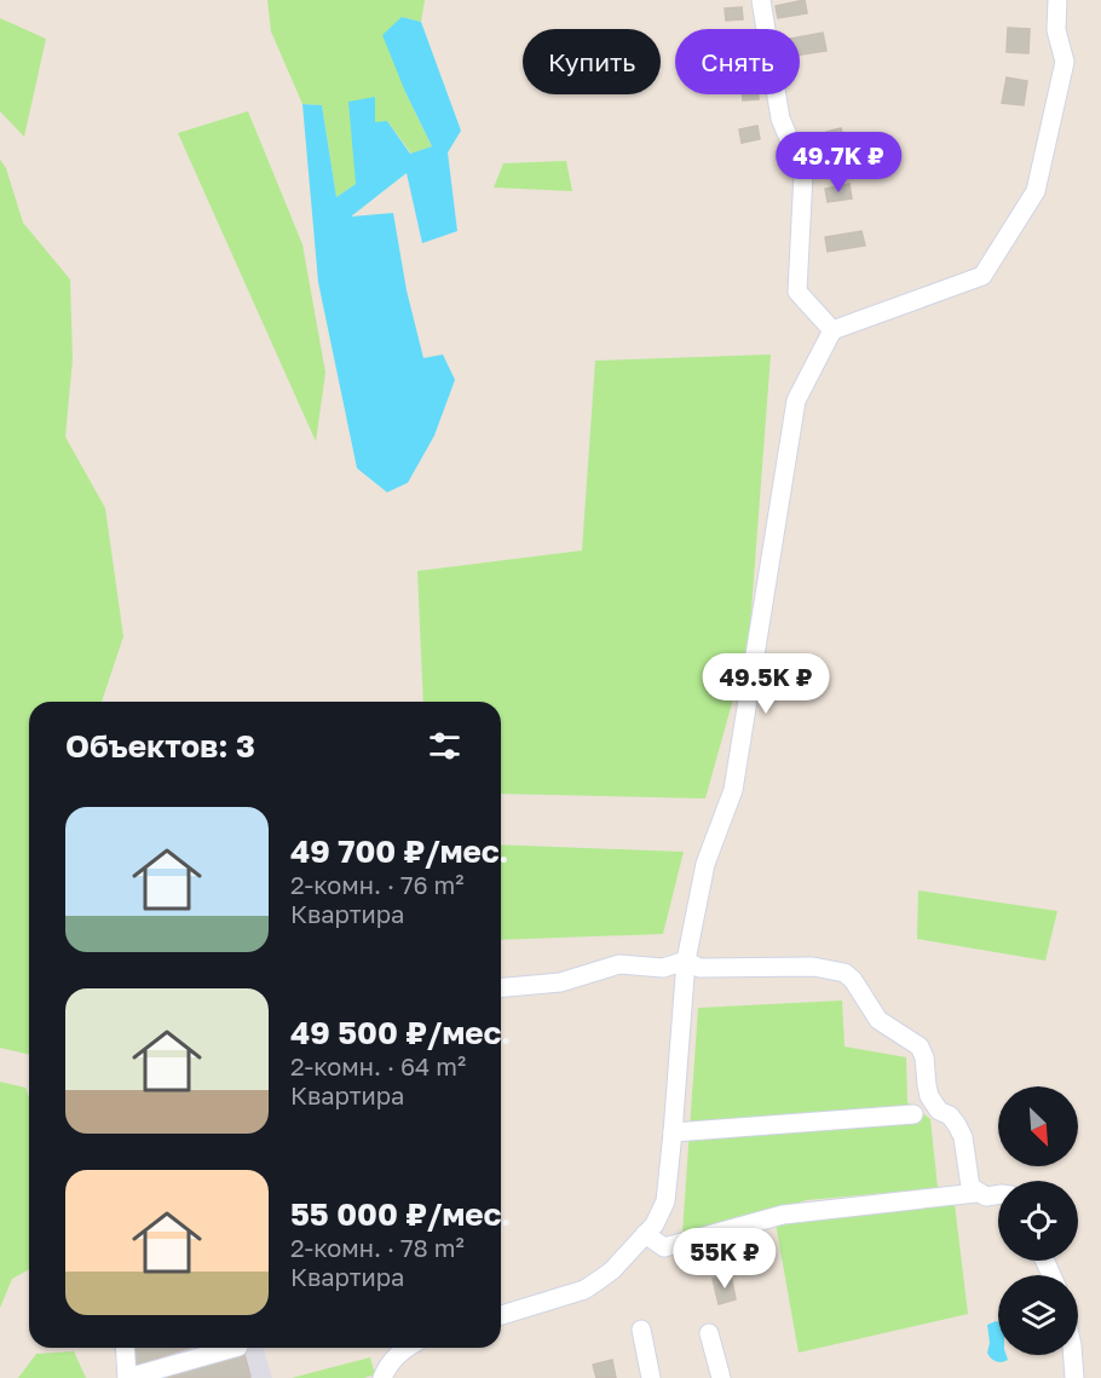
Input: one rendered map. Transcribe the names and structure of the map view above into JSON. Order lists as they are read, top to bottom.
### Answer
{
  "north": "bottom right",
  "page": {
    "chip": ["Купить", "Снять"],
    "price": ["49.7K ₽", "49.5K ₽", "55K ₽"],
    "heading": "Объектов: 3",
    "list": [
      {
        "name": "49 700 ₽/мес.",
        "note": "2-комн. · 76 m² · Квартира"
      },
      {
        "name": "49 500 ₽/мес.",
        "note": "2-комн. · 64 m² · Квартира"
      },
      {
        "name": "55 000 ₽/мес.",
        "note": "2-комн. · 78 m² · Квартира"
      }
    ]
  }
}
